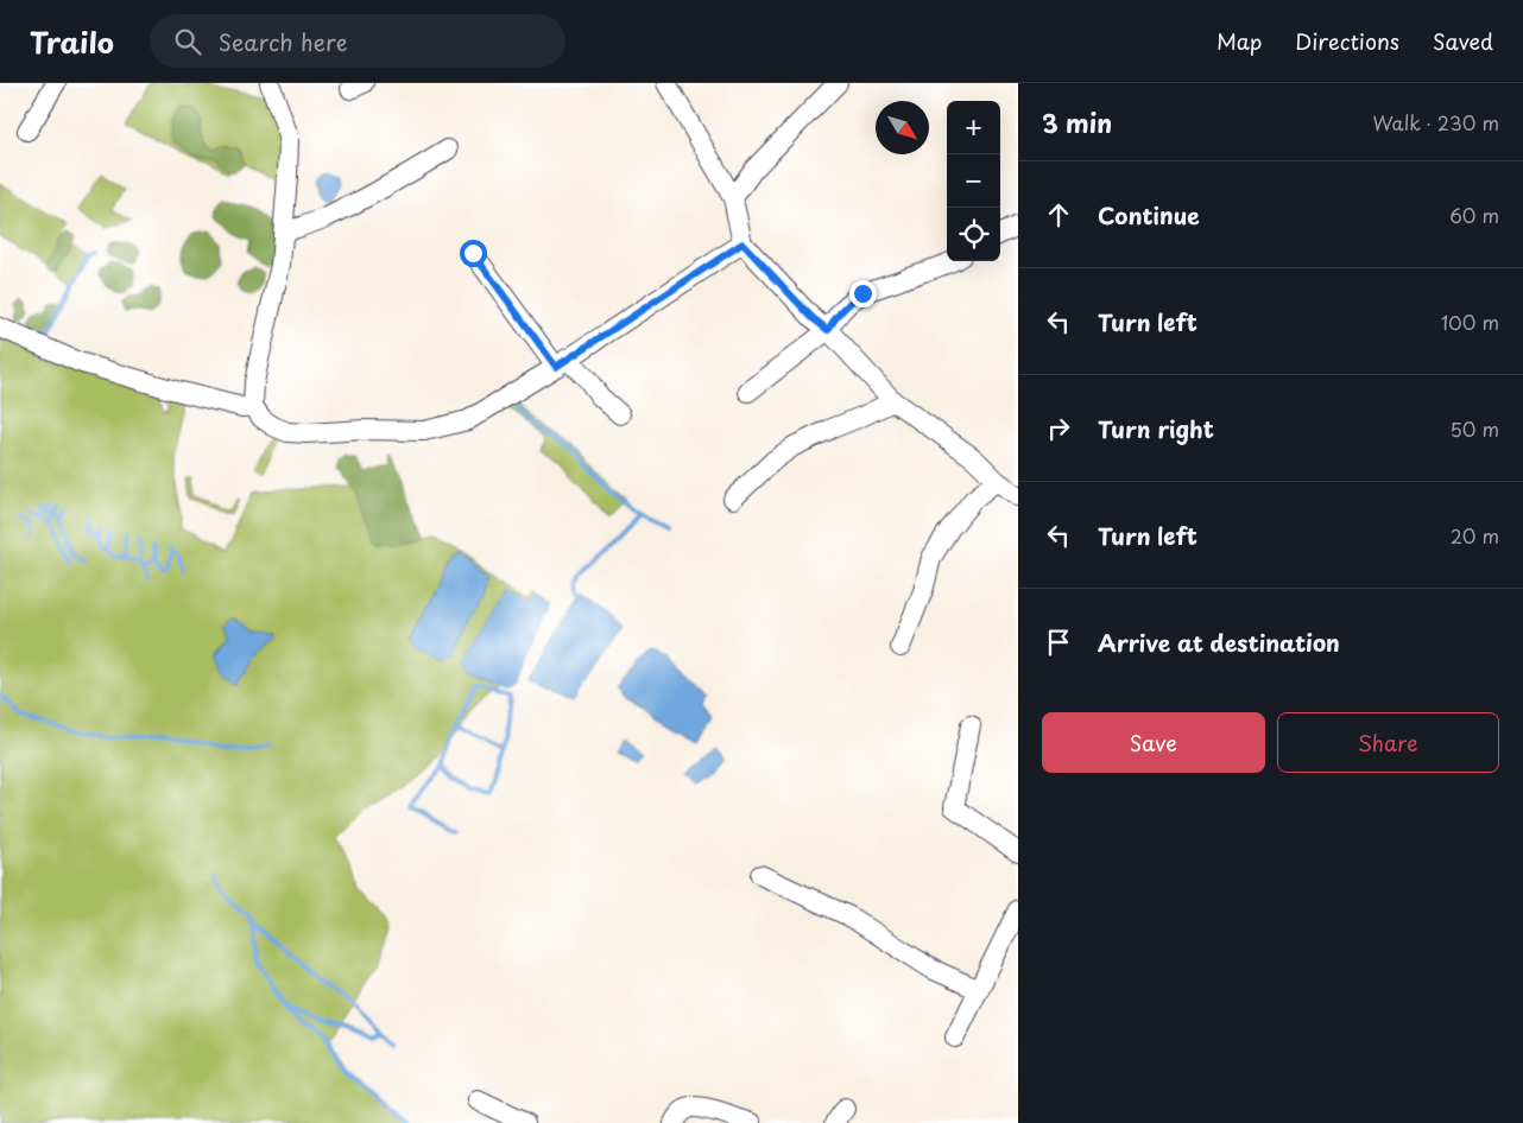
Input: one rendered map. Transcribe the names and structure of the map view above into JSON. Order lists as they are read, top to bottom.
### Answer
{
  "north": "bottom right",
  "page": {
    "header": "Trailo",
    "search": "Search here",
    "nav": ["Map", "Directions", "Saved"],
    "heading": ["3 min", "Walk · 230 m"],
    "map_buttons": ["+", "−"],
    "list": [
      ["Continue", "60 m"],
      ["Turn left", "100 m"],
      ["Turn right", "50 m"],
      ["Turn left", "20 m"],
      "Arrive at destination"
    ],
    "buttons": ["Save", "Share"]
  }
}
